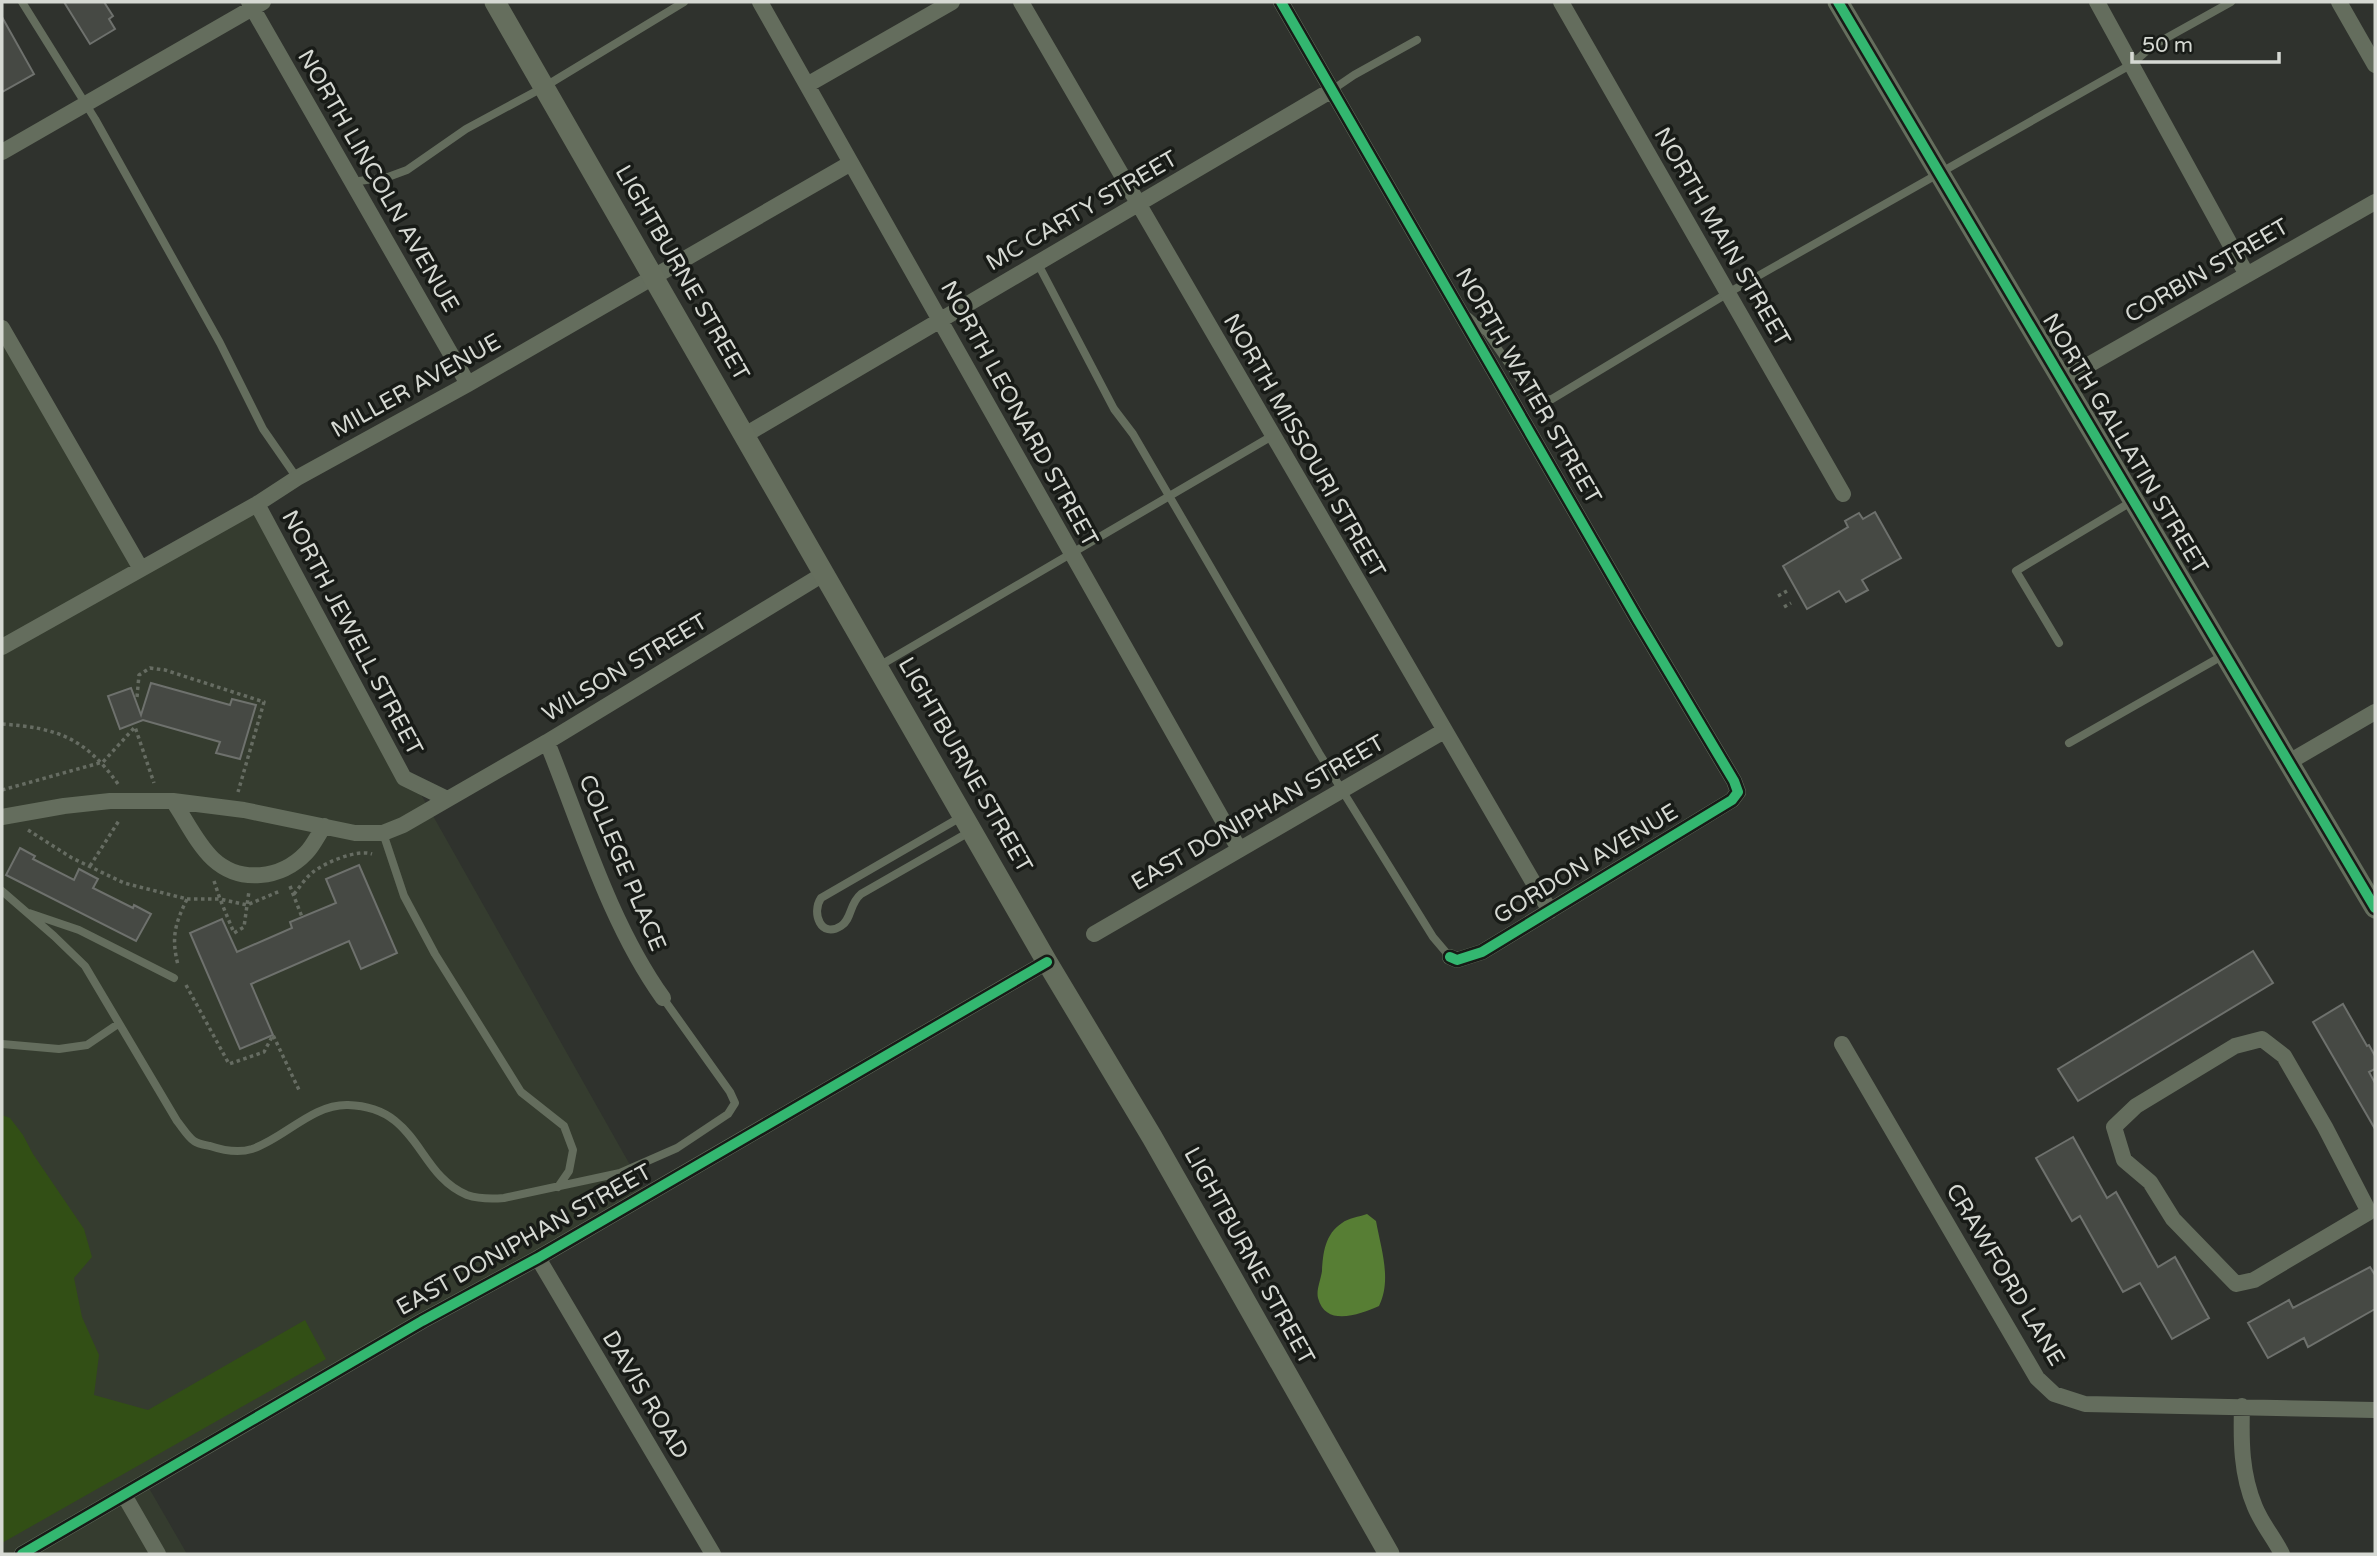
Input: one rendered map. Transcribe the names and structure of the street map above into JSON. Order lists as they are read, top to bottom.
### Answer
{
  "streets": {
    "main road": ["LIGHTBURNE STREET", "NORTH GALLATIN STREET"],
    "street": [
      "NORTH LINCOLN AVENUE",
      "MC CARTY STREET",
      "NORTH MAIN STREET",
      "CORBIN STREET",
      "MILLER AVENUE",
      "NORTH WATER STREET",
      "NORTH LEONARD STREET",
      "NORTH MISSOURI STREET",
      "NORTH JEWELL STREET",
      "WILSON STREET",
      "EAST DONIPHAN STREET",
      "COLLEGE PLACE",
      "GORDON AVENUE",
      "CRAWFORD LANE",
      "DAVIS ROAD"
    ]
  },
  "crossings": [
    ["NORTH LINCOLN AVENUE", "MILLER AVENUE"],
    ["MC CARTY STREET", "LIGHTBURNE STREET"],
    ["MC CARTY STREET", "NORTH WATER STREET"],
    ["MC CARTY STREET", "NORTH LEONARD STREET"],
    ["MC CARTY STREET", "NORTH MISSOURI STREET"],
    ["CORBIN STREET", "NORTH GALLATIN STREET"],
    ["LIGHTBURNE STREET", "MILLER AVENUE"],
    ["LIGHTBURNE STREET", "WILSON STREET"],
    ["LIGHTBURNE STREET", "EAST DONIPHAN STREET"],
    ["MILLER AVENUE", "NORTH LEONARD STREET"],
    ["MILLER AVENUE", "NORTH JEWELL STREET"],
    ["NORTH WATER STREET", "GORDON AVENUE"],
    ["NORTH LEONARD STREET", "EAST DONIPHAN STREET"],
    ["NORTH MISSOURI STREET", "EAST DONIPHAN STREET"],
    ["NORTH MISSOURI STREET", "GORDON AVENUE"],
    ["NORTH JEWELL STREET", "WILSON STREET"],
    ["WILSON STREET", "COLLEGE PLACE"],
    ["EAST DONIPHAN STREET", "DAVIS ROAD"]
  ],
  "scale_bar": "50 m"
}
